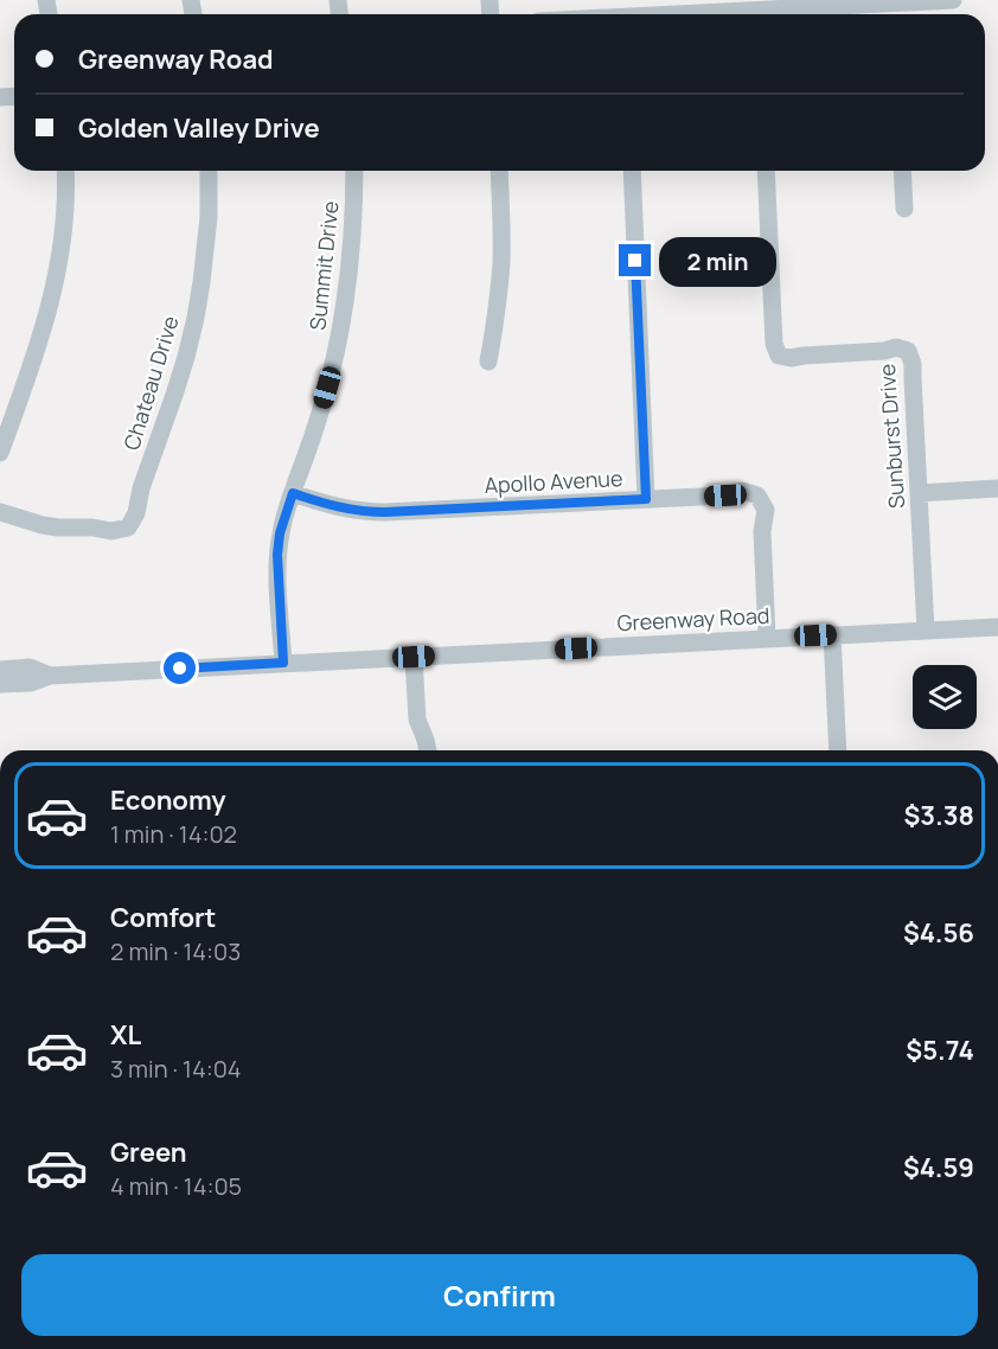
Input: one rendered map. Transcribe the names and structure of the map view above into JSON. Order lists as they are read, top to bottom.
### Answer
{
  "streets": {
    "street": [
      "Summit Drive",
      "Chateau Drive",
      "Sunburst Drive",
      "Apollo Avenue",
      "Greenway Road"
    ]
  },
  "crossings": [
    ["Summit Drive", "Apollo Avenue"],
    ["Summit Drive", "Greenway Road"],
    ["Sunburst Drive", "Greenway Road"],
    ["Apollo Avenue", "Greenway Road"]
  ],
  "page": {
    "banner": ["Greenway Road", "Golden Valley Drive"],
    "bubble": "2 min",
    "list": [
      {
        "name": "Economy",
        "note": "1 min · 14:02",
        "value": "$3.38"
      },
      {
        "name": "Comfort",
        "note": "2 min · 14:03",
        "value": "$4.56"
      },
      {
        "name": "XL",
        "note": "3 min · 14:04",
        "value": "$5.74"
      },
      {
        "name": "Green",
        "note": "4 min · 14:05",
        "value": "$4.59"
      }
    ],
    "buttons": "Confirm"
  }
}
